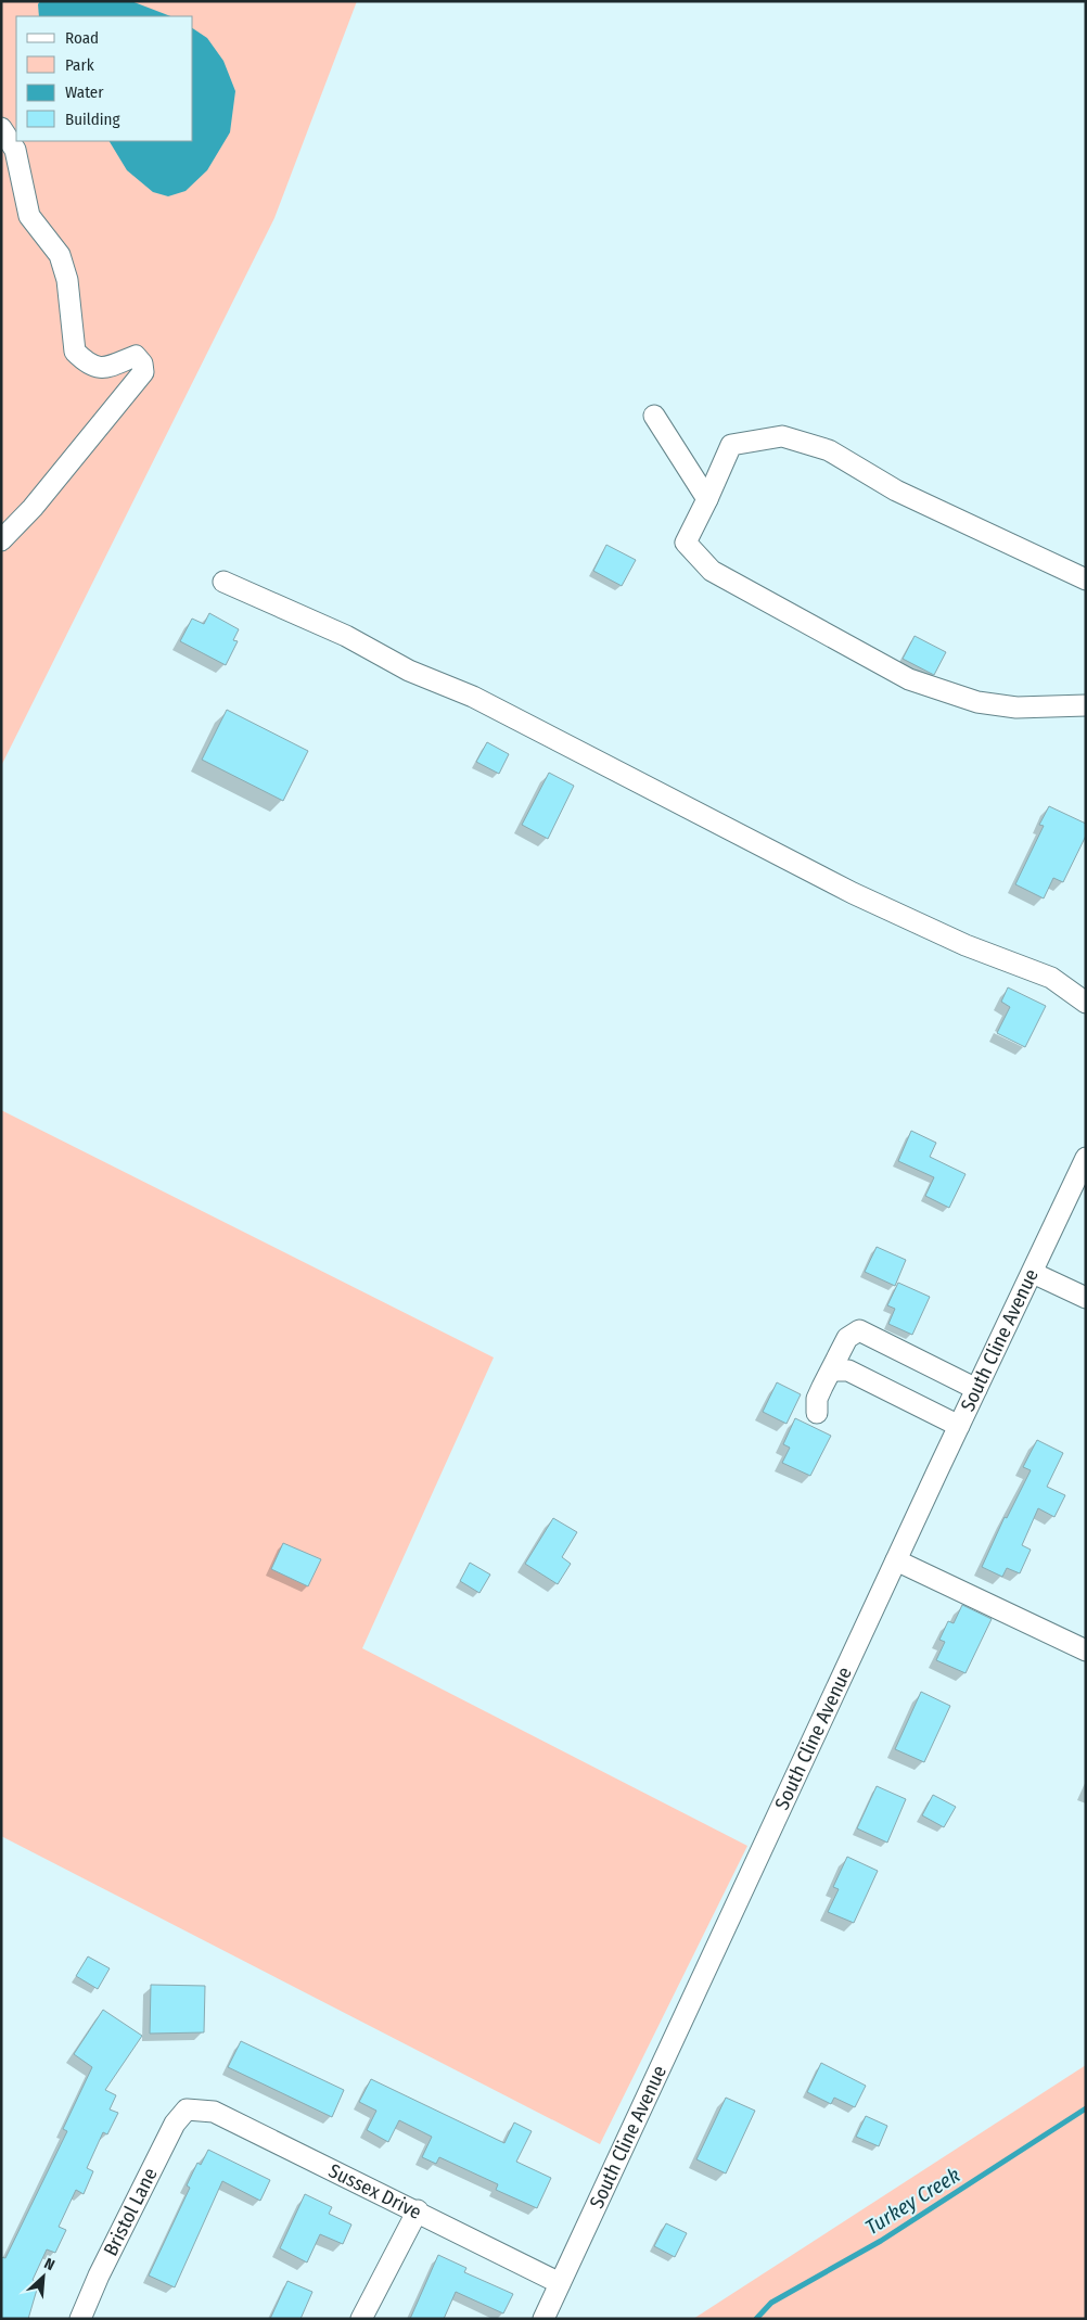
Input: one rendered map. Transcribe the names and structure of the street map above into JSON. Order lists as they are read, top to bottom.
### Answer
{
  "streets": {
    "street": ["South Cline Avenue", "Sussex Drive", "Bristol Lane"]
  },
  "crossings": [
    ["South Cline Avenue", "Sussex Drive"],
    ["Sussex Drive", "Bristol Lane"]
  ],
  "water": ["Turkey Creek"],
  "legend": [
    "Road",
    "Park",
    "Water",
    "Building"
  ],
  "north": "top right"
}
